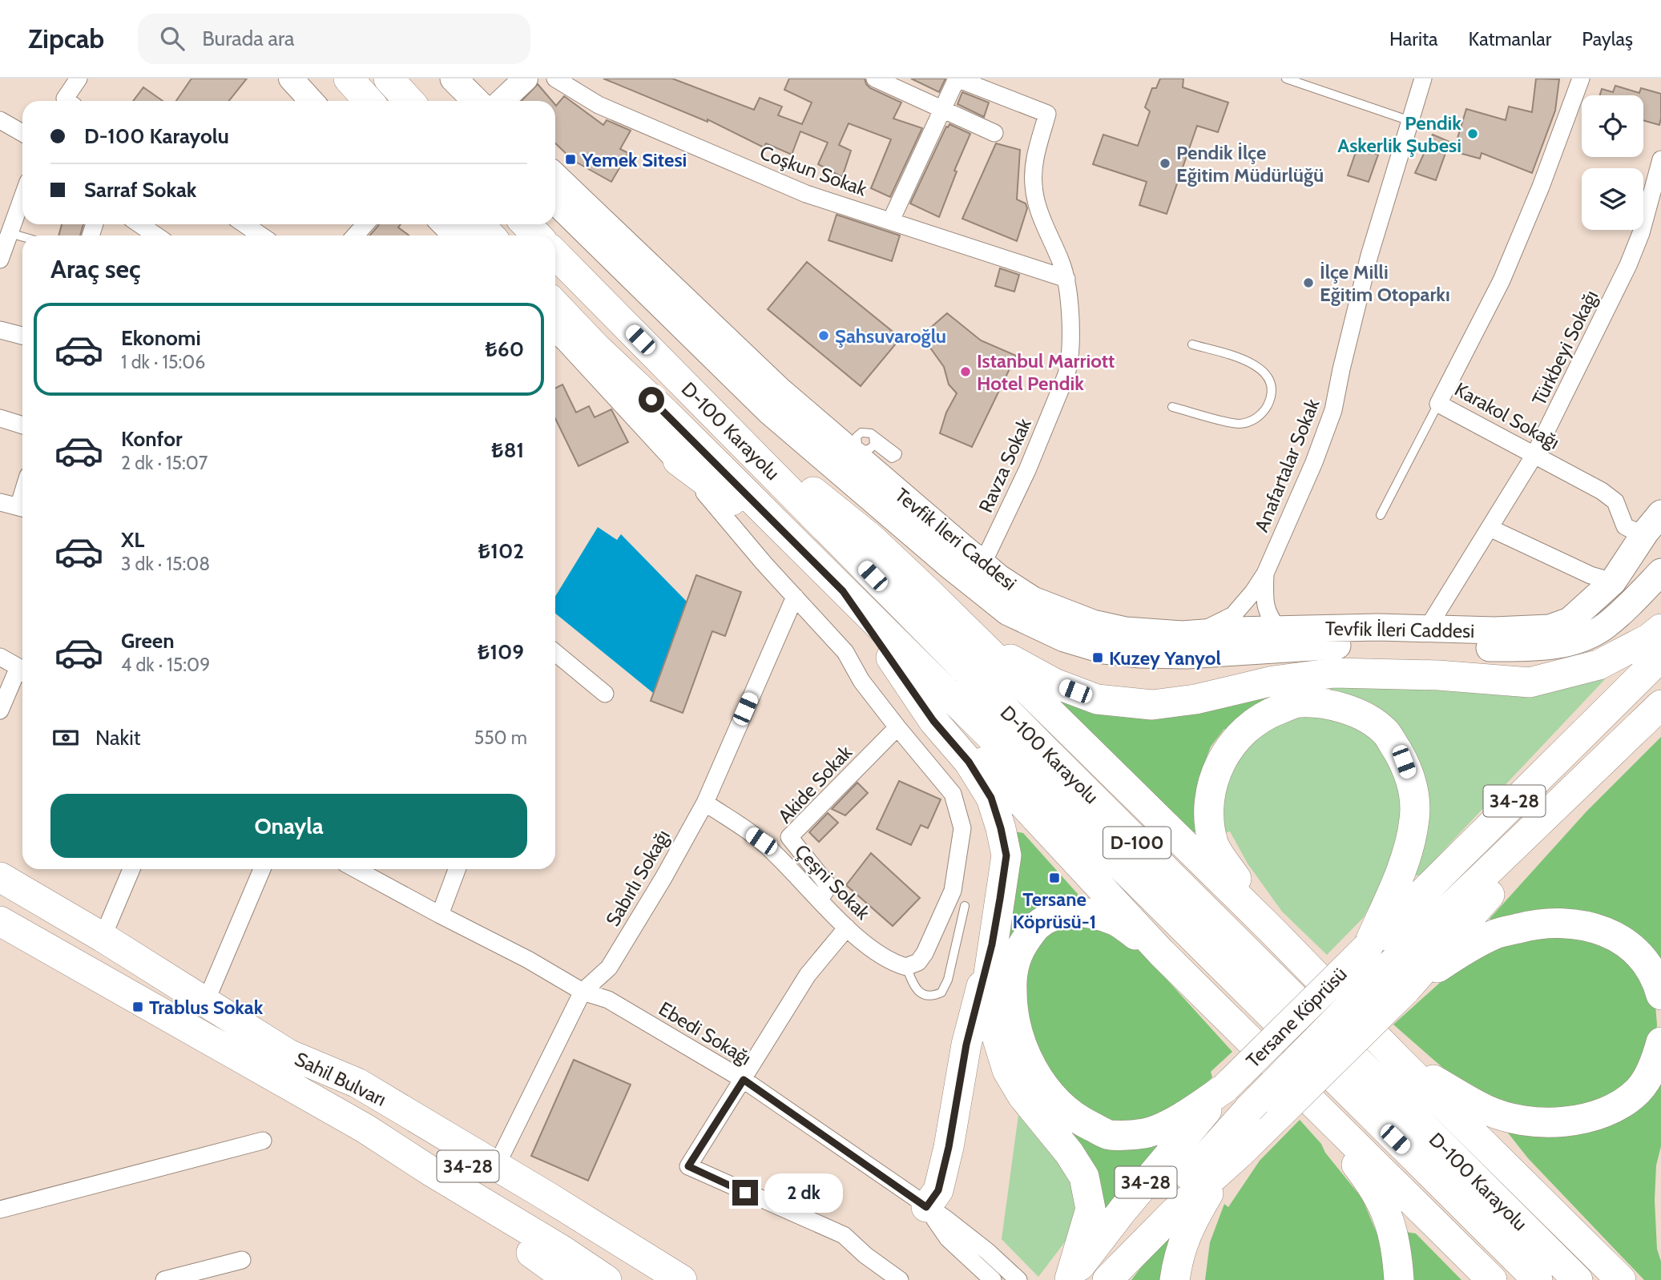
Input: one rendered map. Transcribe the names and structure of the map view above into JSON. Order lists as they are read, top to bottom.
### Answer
{
  "streets": {
    "highway": [
      "D-100 Karayolu",
      "34-28",
      "D-100",
      "Tersane Köprüsü",
      "Sahil Bulvarı"
    ],
    "main road": ["Tevfik İleri Caddesi"],
    "street": [
      "Coşkun Sokak",
      "Türkbeyi Sokağı",
      "Karakol Sokağı",
      "Ravza Sokak",
      "Anafartalar Sokak",
      "Akide Sokak",
      "Sabırlı Sokağı",
      "Çeşni Sokak",
      "Ebedi Sokağı"
    ]
  },
  "crossings": [
    ["Coşkun Sokak", "Ravza Sokak"],
    ["Türkbeyi Sokağı", "Karakol Sokağı"],
    ["Türkbeyi Sokağı", "Tevfik İleri Caddesi"],
    ["Karakol Sokağı", "Tevfik İleri Caddesi"],
    ["Ravza Sokak", "Tevfik İleri Caddesi"],
    ["Akide Sokak", "Çeşni Sokak"],
    ["34-28", "Tersane Köprüsü"],
    ["34-28", "Sahil Bulvarı"],
    ["Sabırlı Sokağı", "Çeşni Sokak"],
    ["Sabırlı Sokağı", "Ebedi Sokağı"],
    ["Sabırlı Sokağı", "Sahil Bulvarı"]
  ],
  "places": {
    "other": [
      "Pendik Askerlik Şubesi",
      "Pendik İlçe Eğitim Müdürlüğü",
      "İlçe Milli Eğitim Otoparkı",
      "Şahsuvaroğlu",
      "Istanbul Marriott Hotel Pendik"
    ],
    "transit": [
      "Yemek Sitesi",
      "Kuzey Yanyol",
      "Tersane Köprüsü-1",
      "Trablus Sokak"
    ]
  },
  "page": {
    "header": "Zipcab",
    "search": "Burada ara",
    "nav": ["Harita", "Katmanlar", "Paylaş"],
    "banner": ["D-100 Karayolu", "Sarraf Sokak"],
    "heading": "Araç seç",
    "list": [
      {
        "name": "Ekonomi",
        "note": "1 dk · 15:06",
        "value": "₺60"
      },
      {
        "name": "Konfor",
        "note": "2 dk · 15:07",
        "value": "₺81"
      },
      {
        "name": "XL",
        "note": "3 dk · 15:08",
        "value": "₺102"
      },
      {
        "name": "Green",
        "note": "4 dk · 15:09",
        "value": "₺109"
      }
    ],
    "pay": ["Nakit", "550 m"],
    "buttons": "Onayla",
    "bubble": "2 dk"
  }
}
